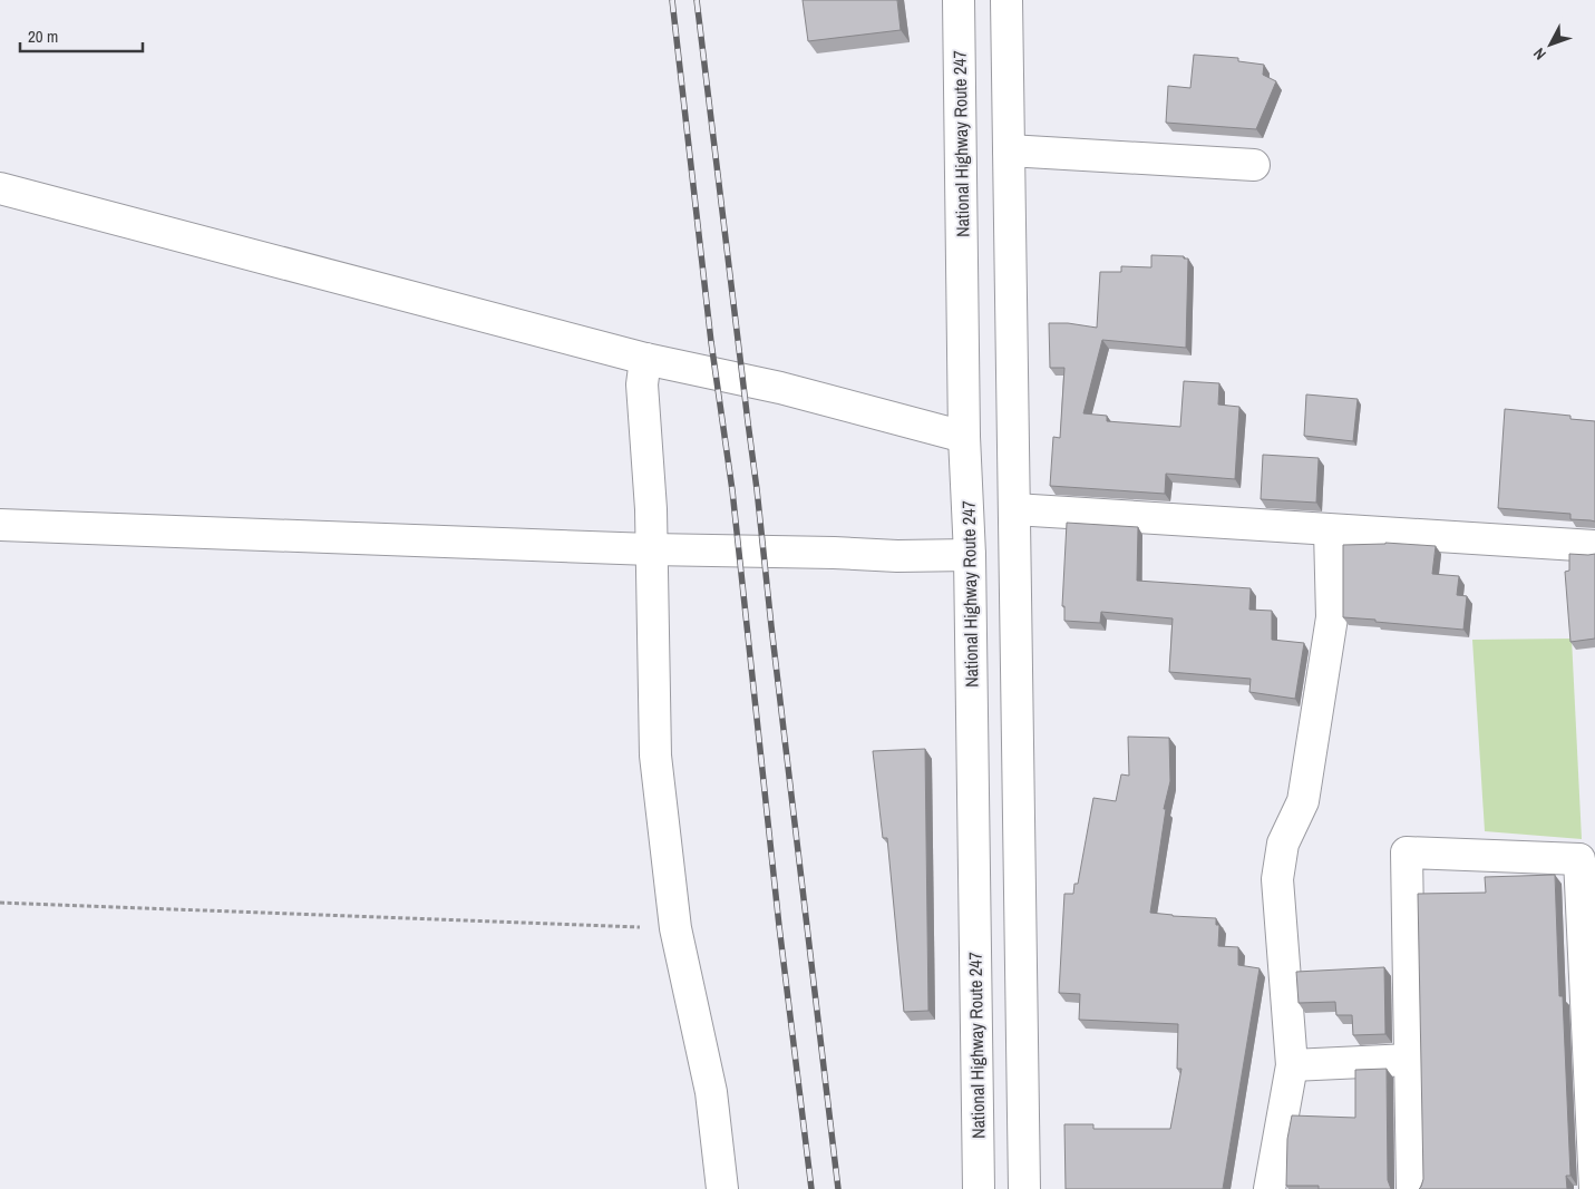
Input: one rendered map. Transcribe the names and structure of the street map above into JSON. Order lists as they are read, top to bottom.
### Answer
{
  "streets": {
    "main road": ["National Highway Route 247"]
  },
  "scale_bar": "20 m",
  "north": "bottom left"
}
